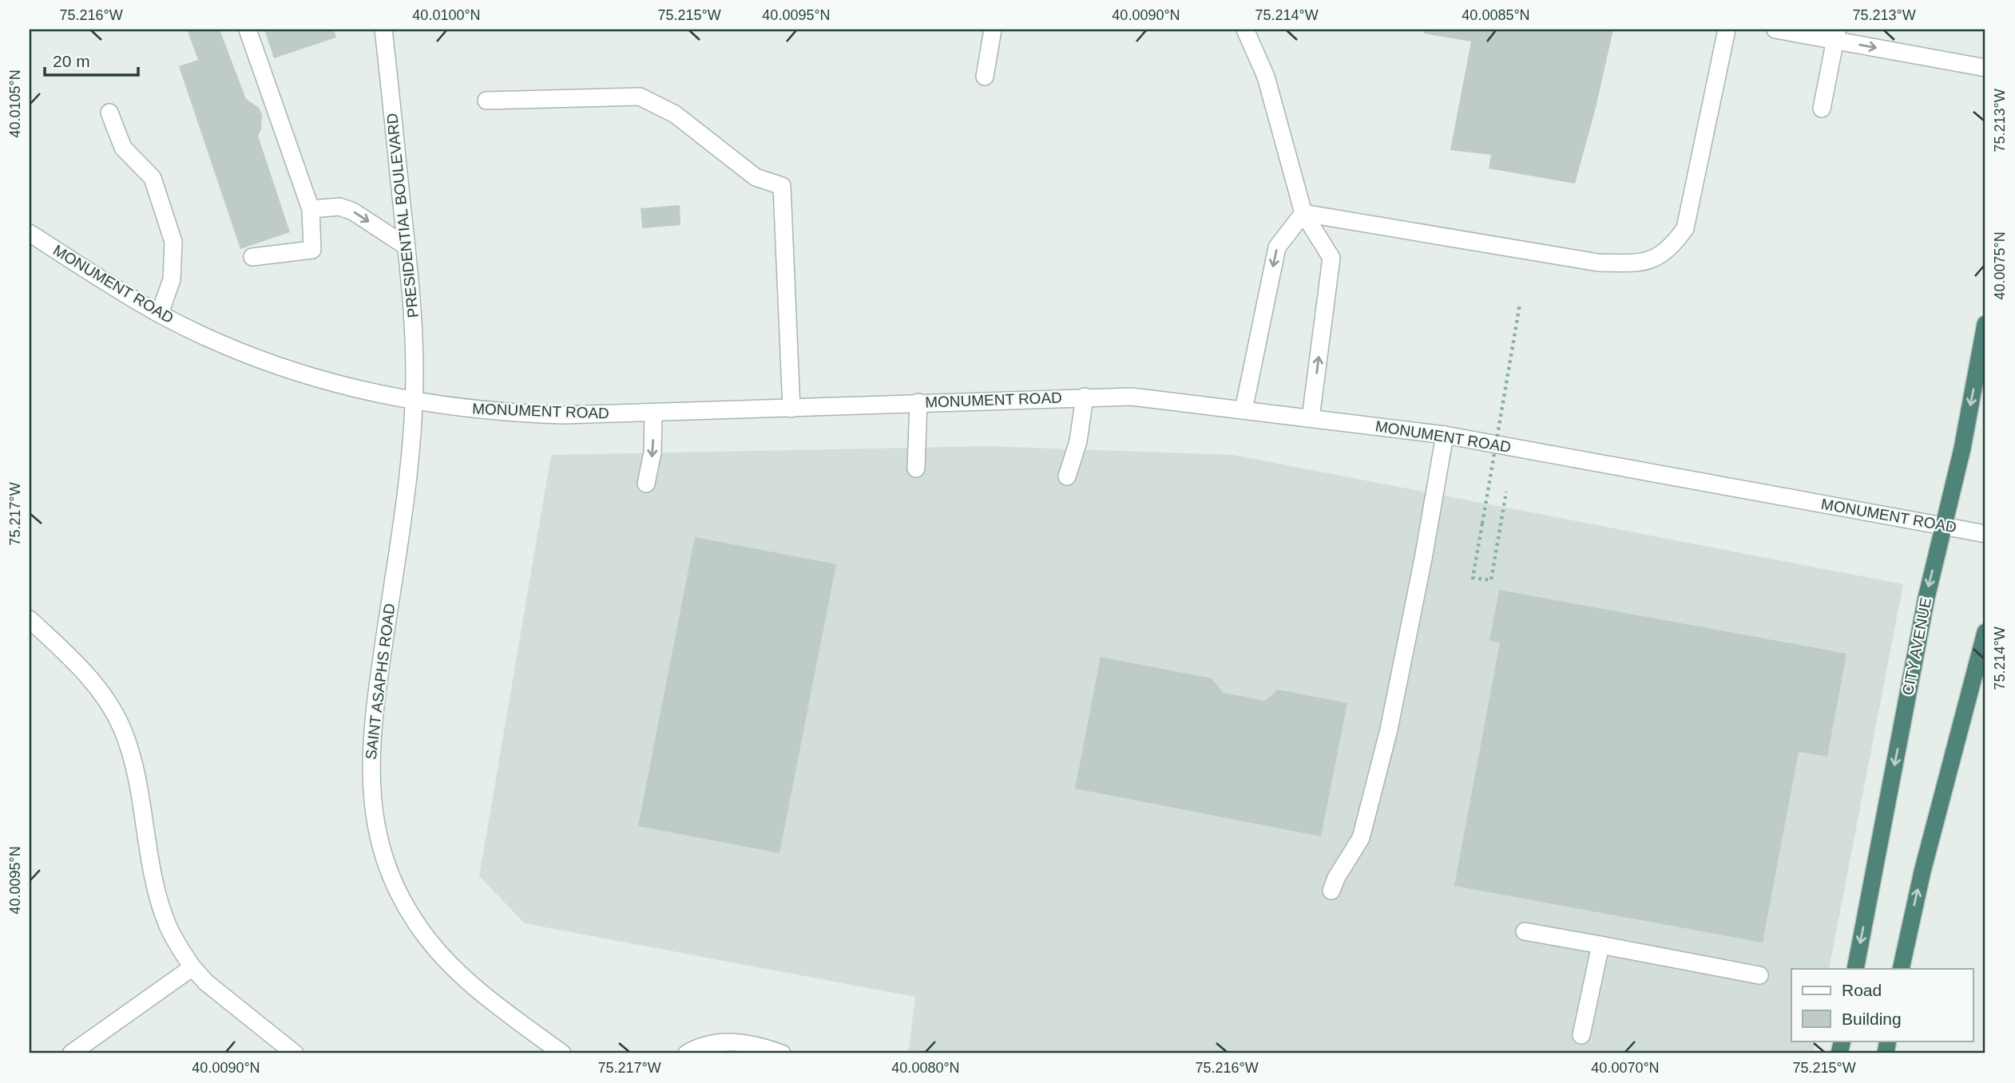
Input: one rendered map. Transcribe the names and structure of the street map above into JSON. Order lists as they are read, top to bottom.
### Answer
{
  "streets": {
    "highway": ["CITY AVENUE"],
    "street": ["PRESIDENTIAL BOULEVARD", "MONUMENT ROAD", "SAINT ASAPHS ROAD"]
  },
  "crossings": [
    ["PRESIDENTIAL BOULEVARD", "MONUMENT ROAD"],
    ["PRESIDENTIAL BOULEVARD", "SAINT ASAPHS ROAD"],
    ["MONUMENT ROAD", "CITY AVENUE"],
    ["MONUMENT ROAD", "SAINT ASAPHS ROAD"]
  ],
  "legend": ["Road", "Building"],
  "scale_bar": "20 m",
  "coordinates": [
    "75.216°W",
    "40.0100°N",
    "75.215°W",
    "40.0095°N",
    "40.0090°N",
    "75.214°W",
    "40.0085°N",
    "75.213°W",
    "40.0105°N",
    "40.0075°N",
    "75.217°W",
    "40.0080°N",
    "40.0070°N"
  ]
}
